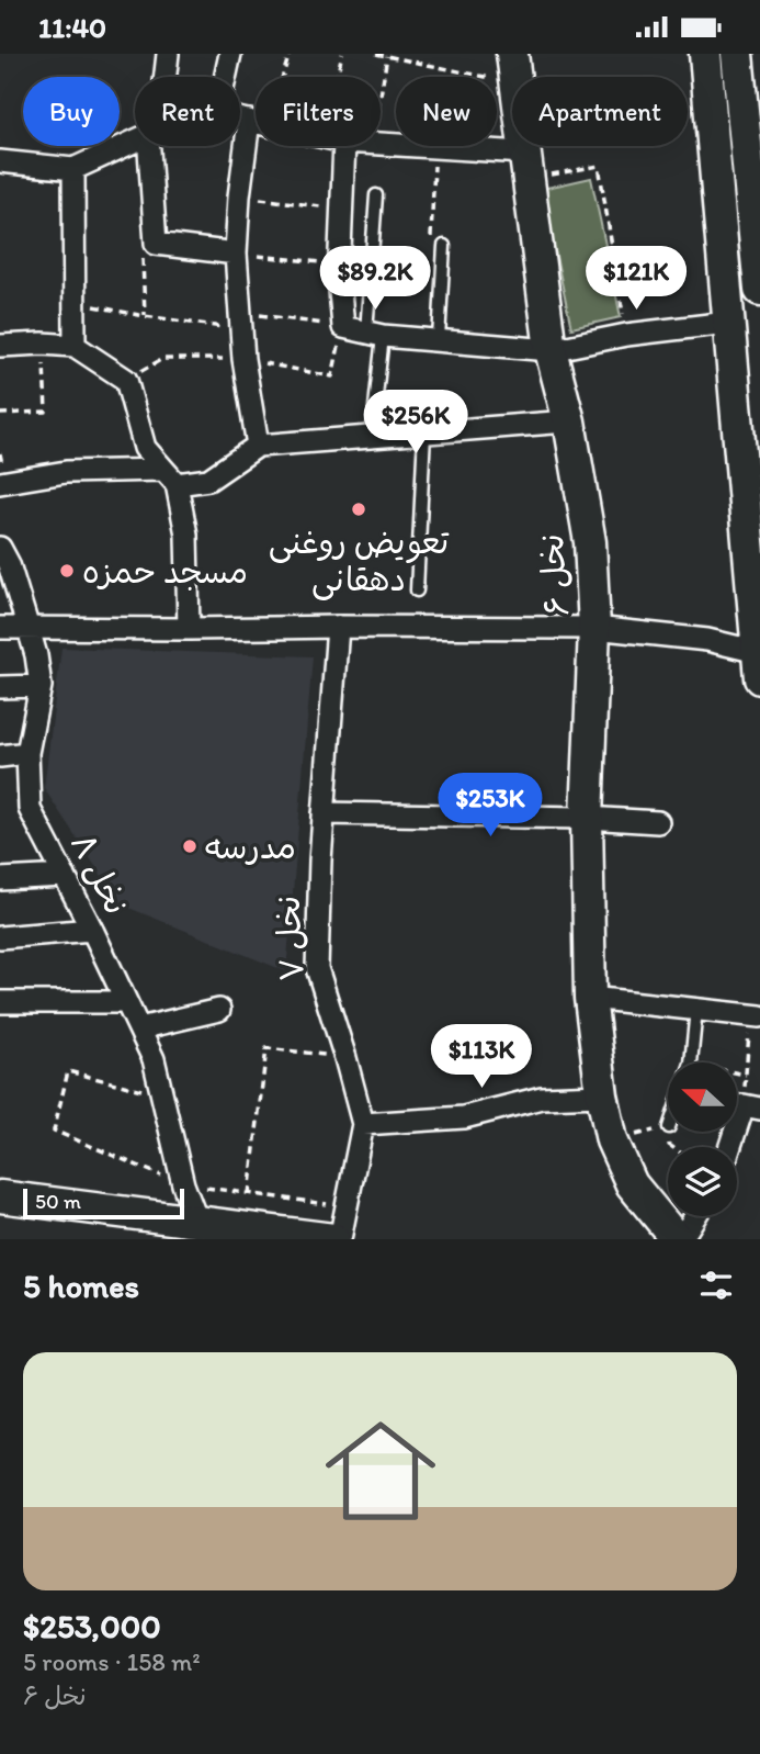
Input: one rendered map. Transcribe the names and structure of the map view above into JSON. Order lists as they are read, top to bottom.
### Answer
{
  "streets": {
    "street": ["نخل ۶", "نخل ۸", "نخل ۷"]
  },
  "places": ["تعویض روغنی دهقانی", "مسجد حمزه", "مدرسه"],
  "scale_bar": "50 m",
  "north": "left",
  "page": {
    "status": "11:40",
    "chip": [
      "Buy",
      "Rent",
      "Filters",
      "New",
      "Apartment"
    ],
    "price": [
      "$89.2K",
      "$121K",
      "$256K",
      "$253K",
      "$113K"
    ],
    "scale": "50 m",
    "heading": "5 homes",
    "list": [
      {
        "name": "$253,000",
        "note": "5 rooms · 158 m² · نخل ۶"
      }
    ]
  }
}
